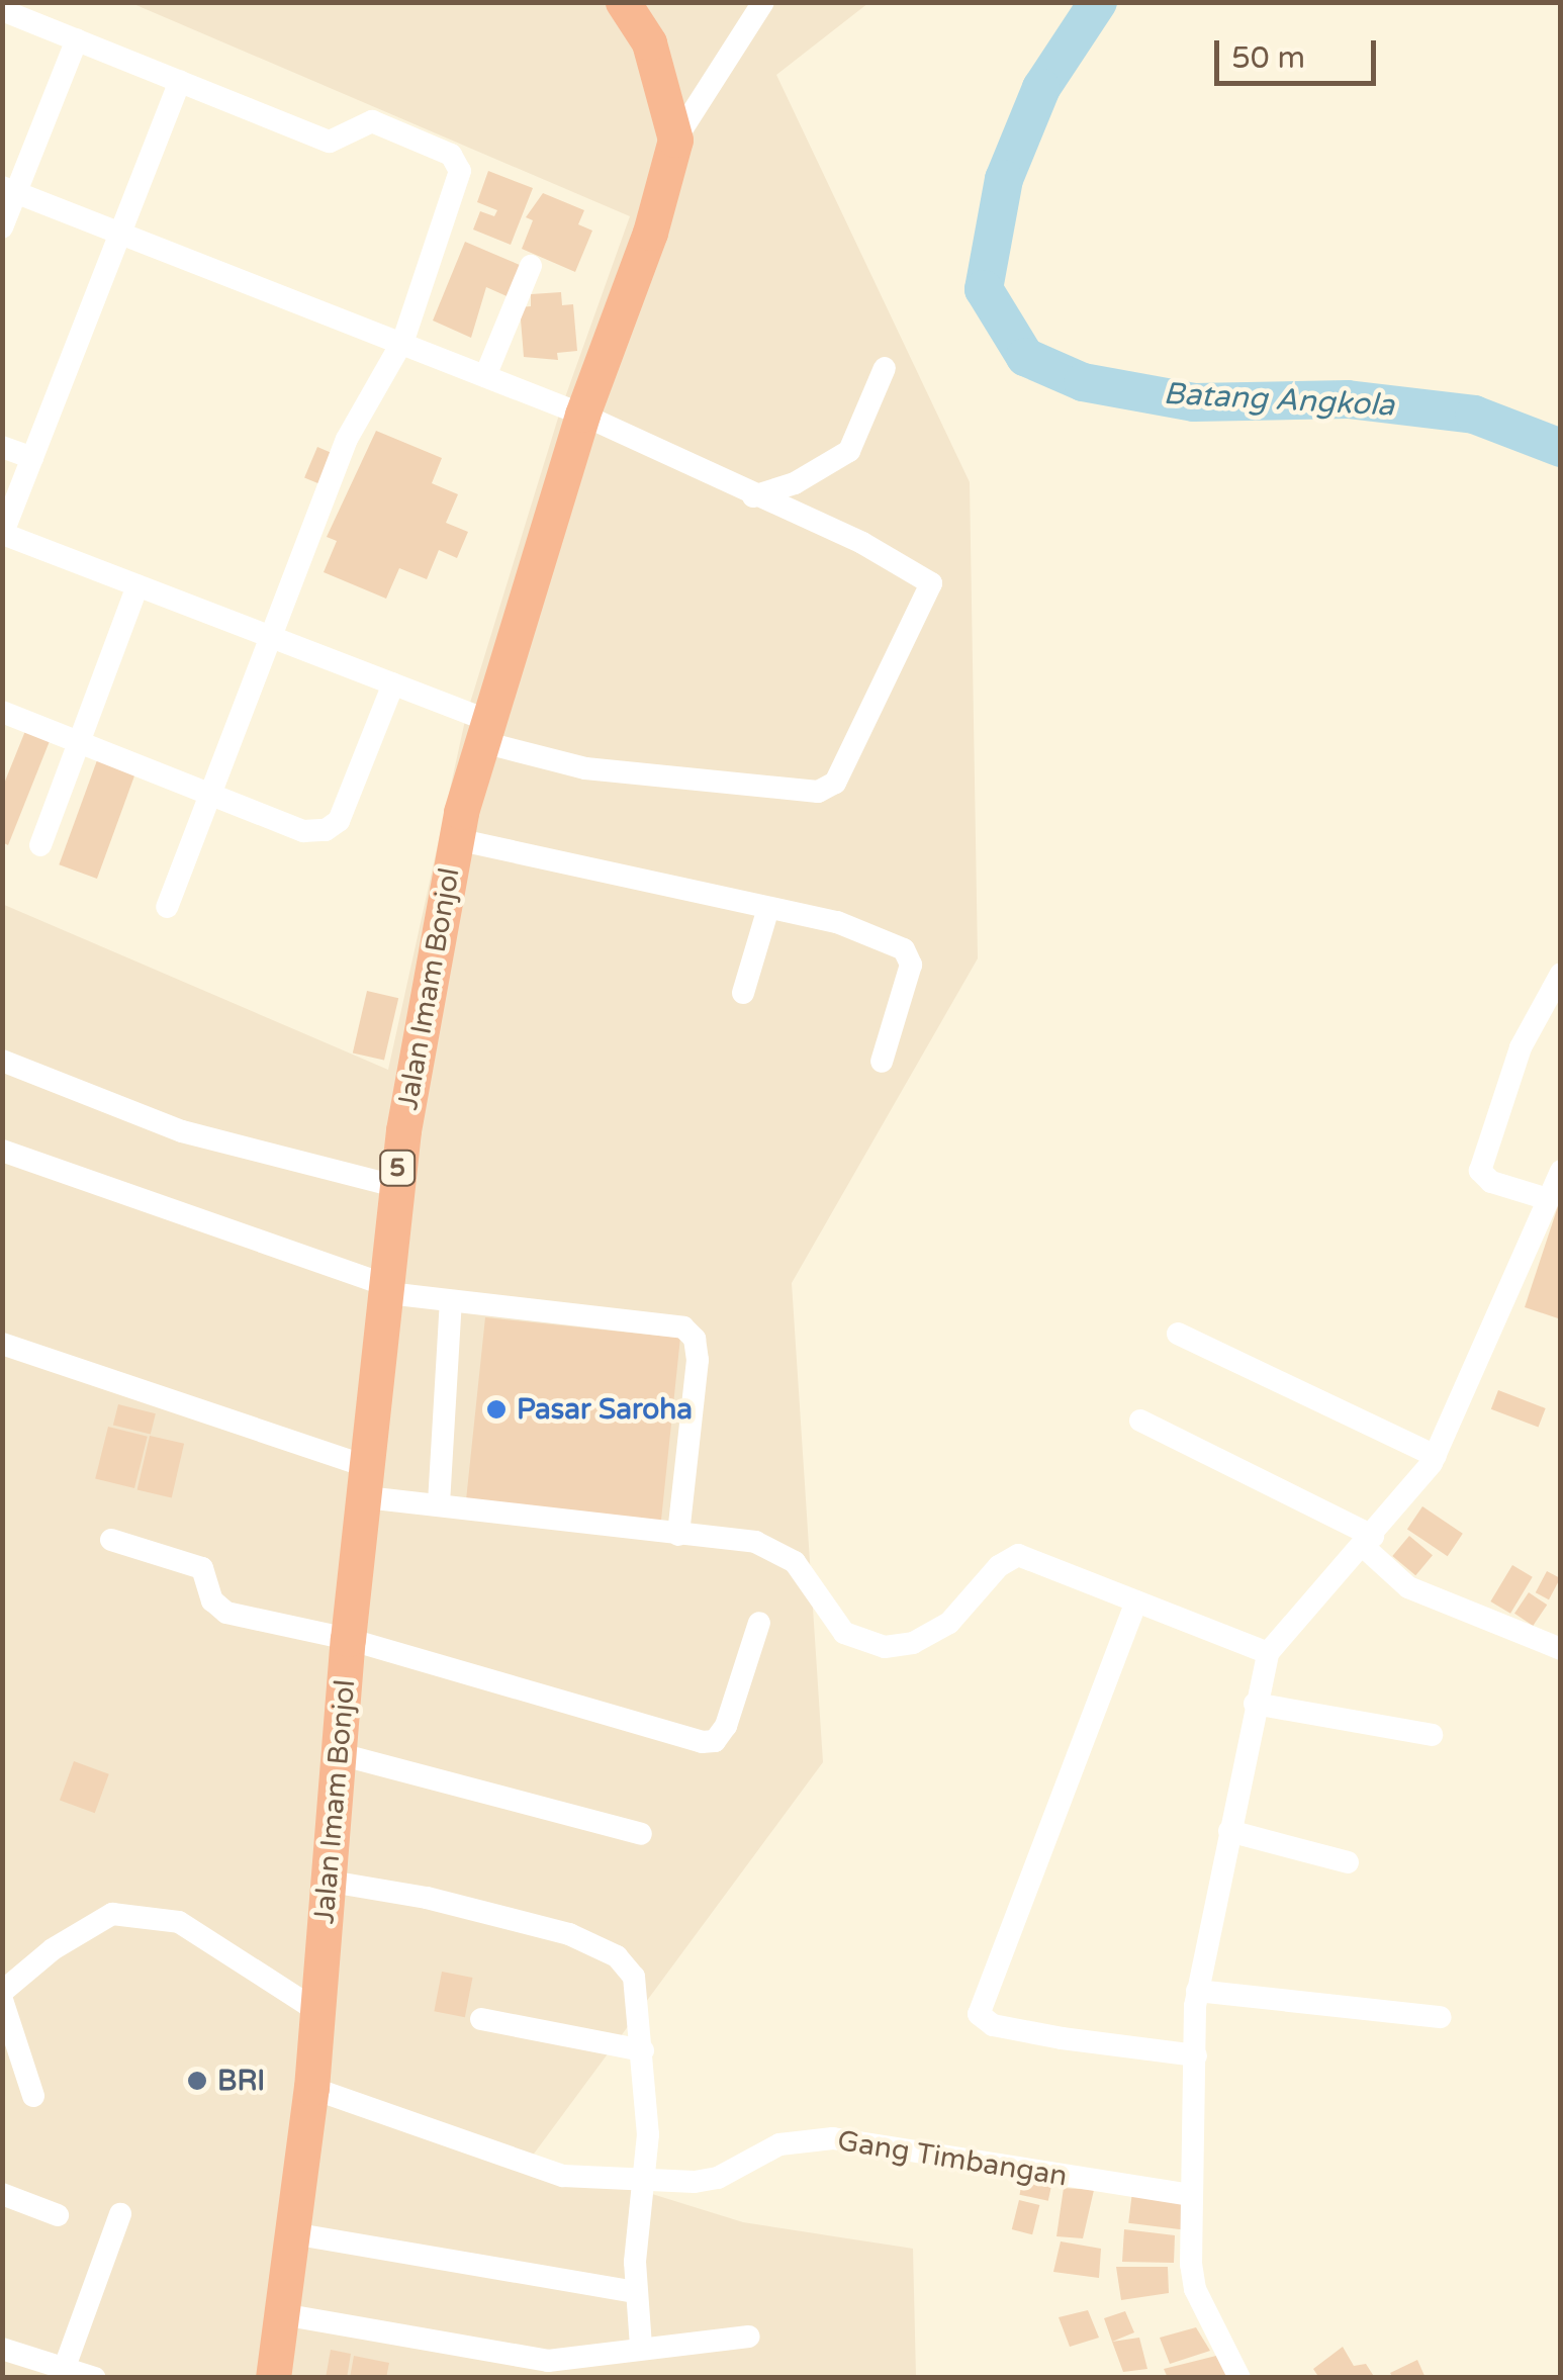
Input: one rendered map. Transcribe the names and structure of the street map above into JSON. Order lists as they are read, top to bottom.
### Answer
{
  "streets": {
    "highway": ["Jalan Imam Bonjol", "5"],
    "street": ["Gang Timbangan"]
  },
  "crossings": [
    ["Jalan Imam Bonjol", "Gang Timbangan"]
  ],
  "water": ["Batang Angkola"],
  "places": ["Pasar Saroha", "BRI"],
  "scale_bar": "50 m"
}
